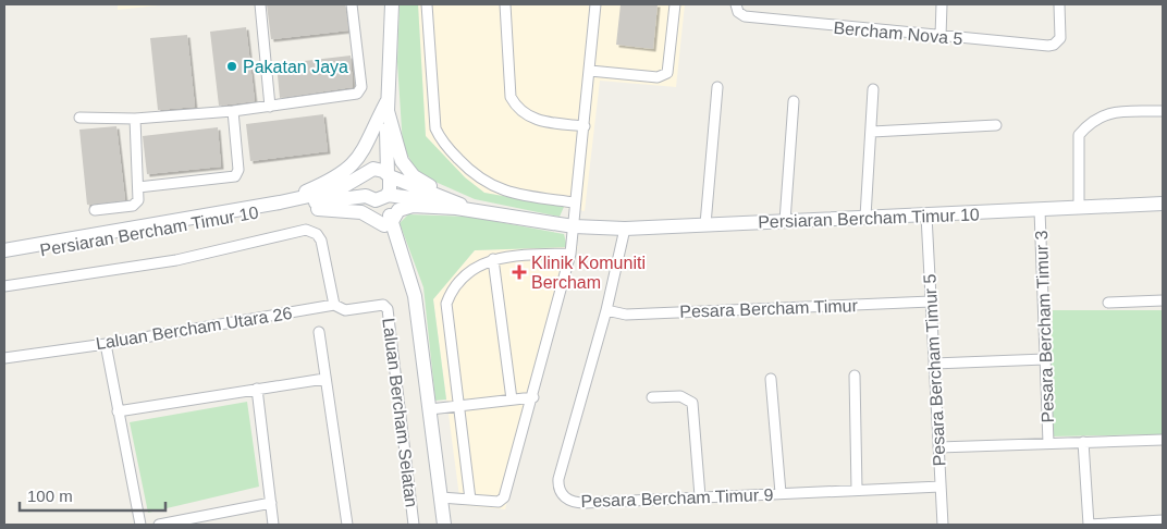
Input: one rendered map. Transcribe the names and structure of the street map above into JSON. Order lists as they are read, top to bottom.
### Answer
{
  "streets": {
    "street": [
      "Bercham Nova 5",
      "Persiaran Bercham Timur 10",
      "Pesara Bercham Timur",
      "Pesara Bercham Timur 3",
      "Laluan Bercham Utara 26",
      "Pesara Bercham Timur 5",
      "Laluan Bercham Selatan",
      "Pesara Bercham Timur 9"
    ]
  },
  "crossings": [
    ["Persiaran Bercham Timur 10", "Pesara Bercham Timur 3"],
    ["Persiaran Bercham Timur 10", "Laluan Bercham Utara 26"],
    ["Persiaran Bercham Timur 10", "Pesara Bercham Timur 5"],
    ["Persiaran Bercham Timur 10", "Pesara Bercham Timur 9"],
    ["Pesara Bercham Timur", "Pesara Bercham Timur 5"],
    ["Pesara Bercham Timur", "Pesara Bercham Timur 9"],
    ["Laluan Bercham Utara 26", "Laluan Bercham Selatan"],
    ["Pesara Bercham Timur 5", "Pesara Bercham Timur 9"]
  ],
  "places": {
    "other": ["Pakatan Jaya"],
    "health": ["Klinik Komuniti Bercham"]
  },
  "scale_bar": "100 m"
}
